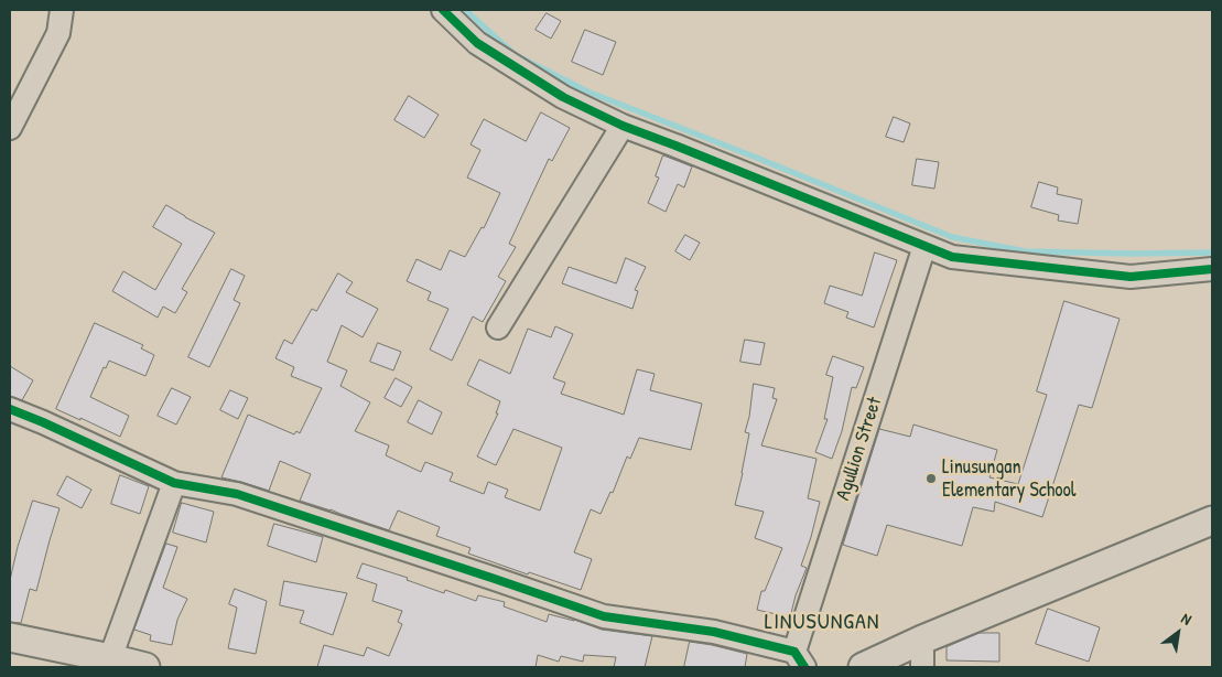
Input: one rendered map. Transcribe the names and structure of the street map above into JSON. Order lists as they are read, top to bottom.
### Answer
{
  "streets": {
    "street": ["Agullion Street"]
  },
  "districts": ["LINUSUNGAN"],
  "places": ["Linusungan Elementary School"],
  "north": "top right"
}
